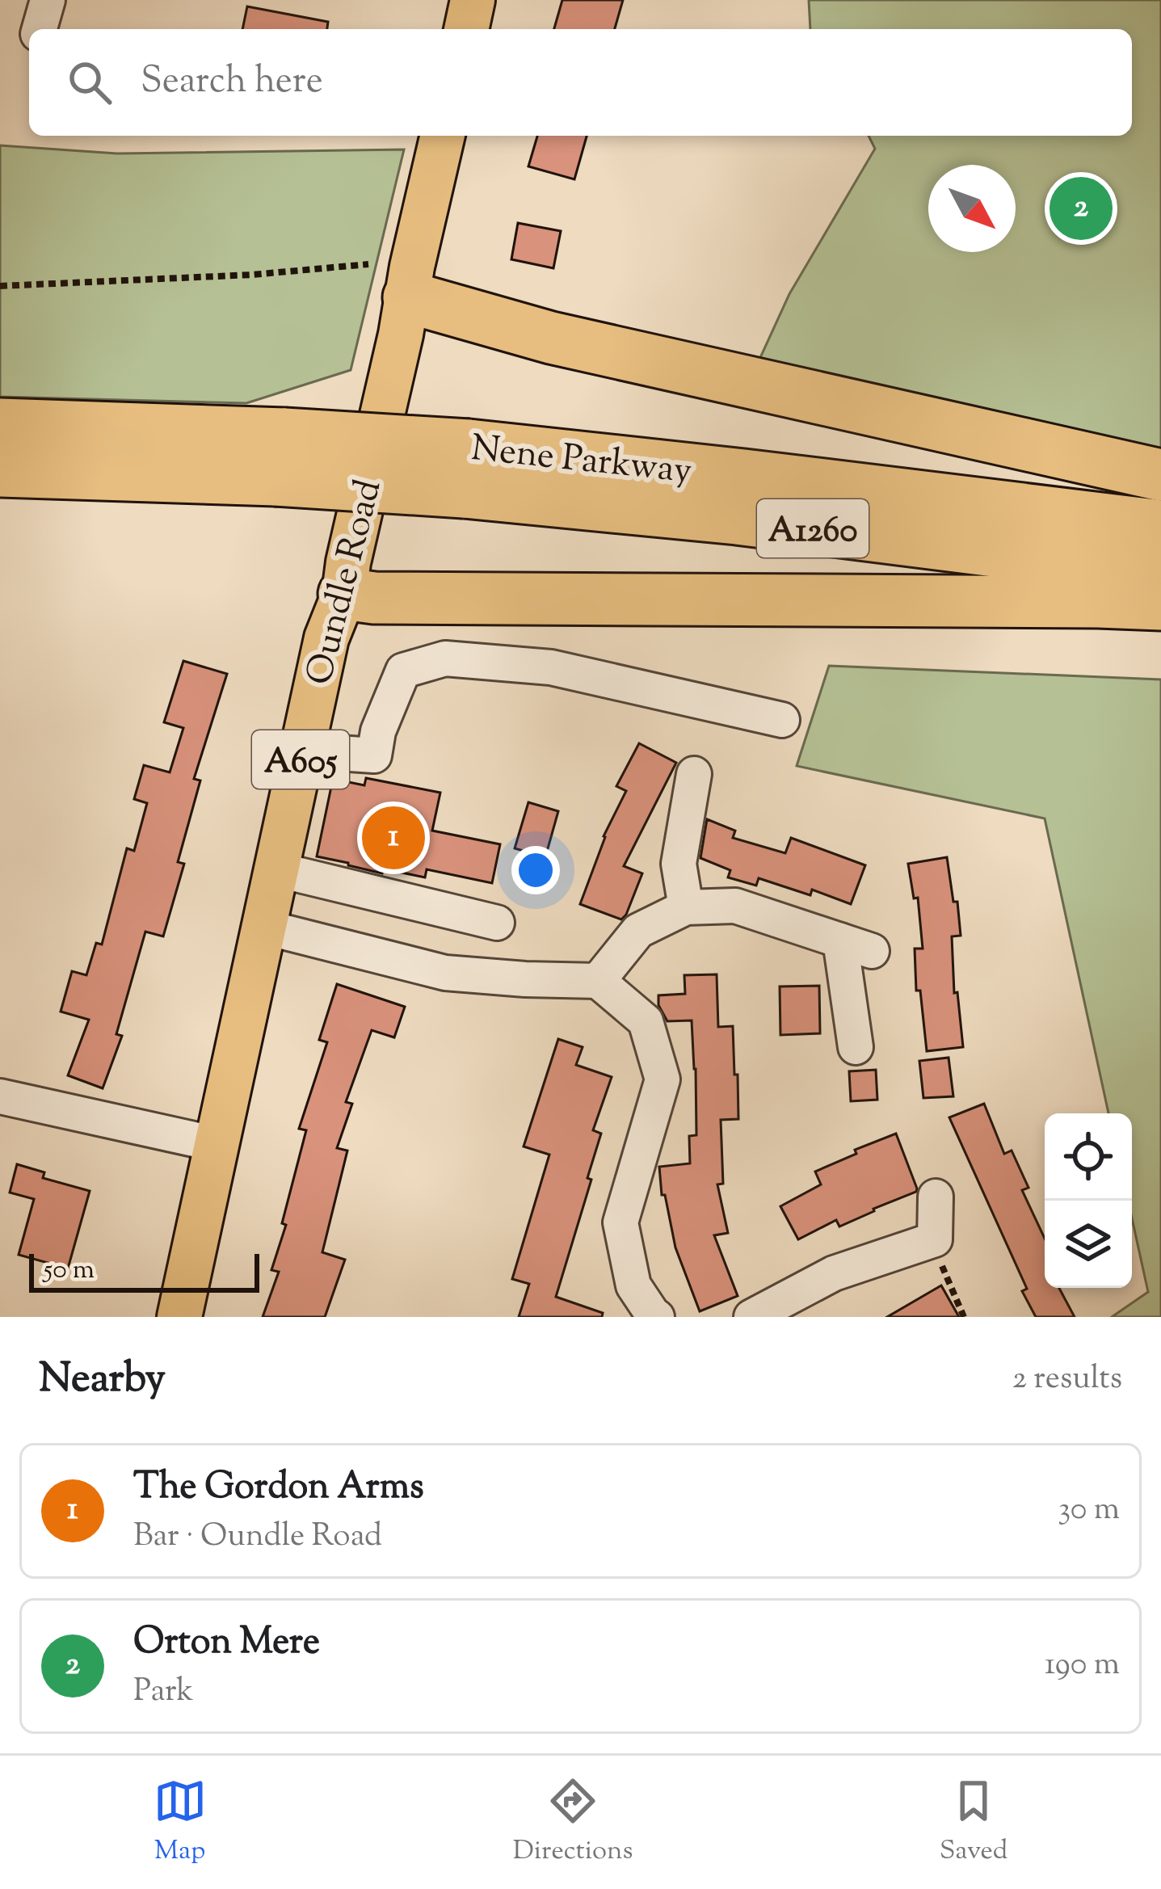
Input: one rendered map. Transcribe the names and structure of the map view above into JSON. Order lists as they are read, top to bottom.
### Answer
{
  "streets": {
    "highway": ["Nene Parkway", "A1260"],
    "main road": ["Oundle Road", "A605"]
  },
  "scale_bar": "50 m",
  "north": "bottom right",
  "page": {
    "search": "Search here",
    "pins": ["2", "1"],
    "scale": "50 m",
    "heading": ["Nearby", "2 results"],
    "list": [
      {
        "mark": "1",
        "name": "The Gordon Arms",
        "note": "Bar · Oundle Road",
        "value": "30 m"
      },
      {
        "mark": "2",
        "name": "Orton Mere",
        "note": "Park",
        "value": "190 m"
      }
    ],
    "nav": ["Map", "Directions", "Saved"]
  }
}
